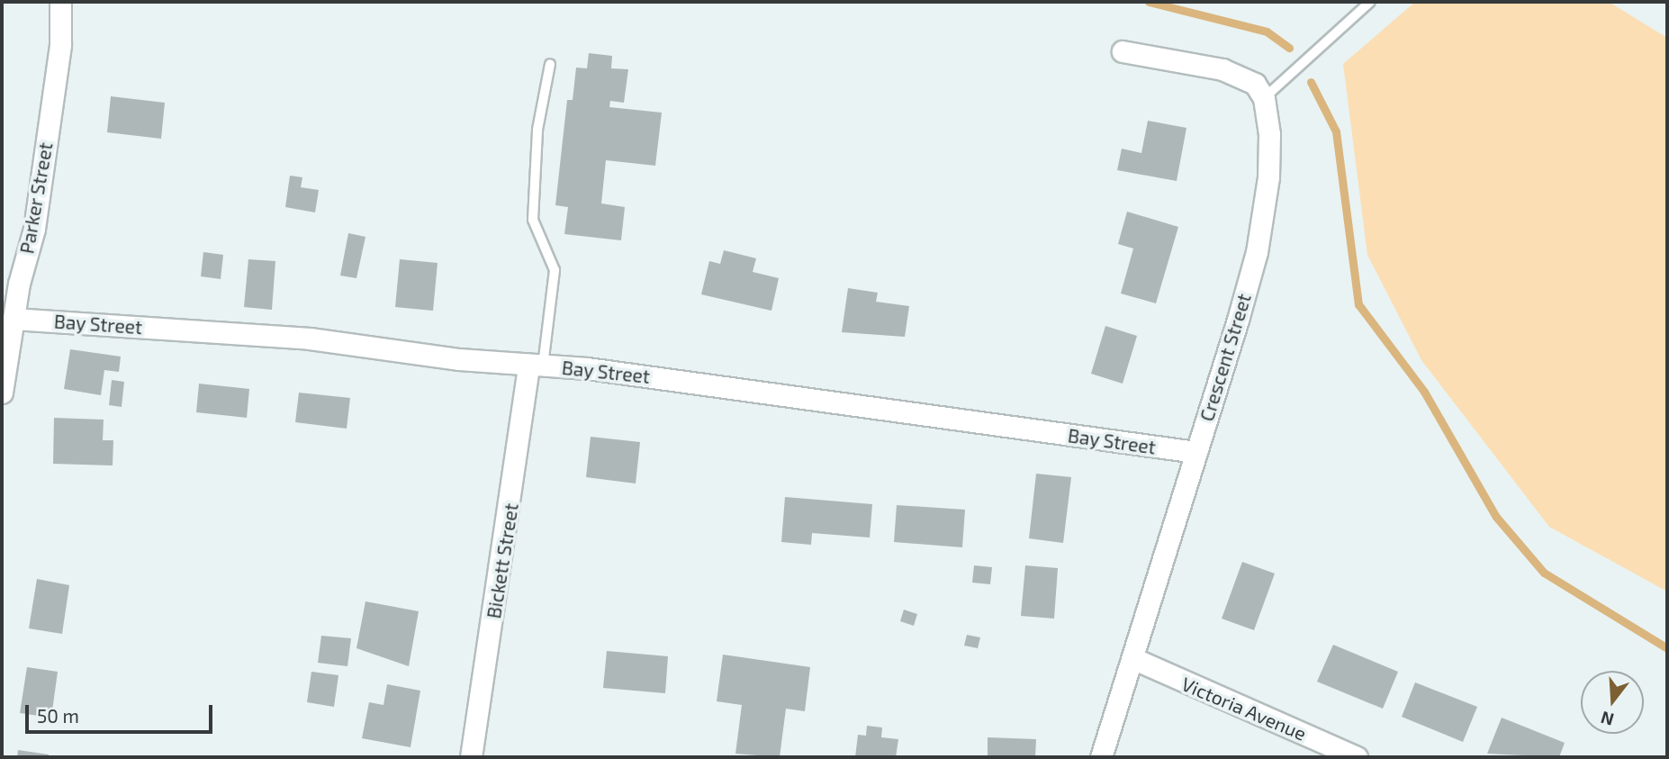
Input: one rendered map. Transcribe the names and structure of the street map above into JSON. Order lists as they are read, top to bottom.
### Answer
{
  "streets": {
    "street": [
      "Parker Street",
      "Bay Street",
      "Crescent Street",
      "Bickett Street",
      "Victoria Avenue"
    ]
  },
  "crossings": [
    ["Parker Street", "Bay Street"],
    ["Bay Street", "Crescent Street"],
    ["Bay Street", "Bickett Street"],
    ["Crescent Street", "Victoria Avenue"]
  ],
  "scale_bar": "50 m",
  "north": "bottom"
}
